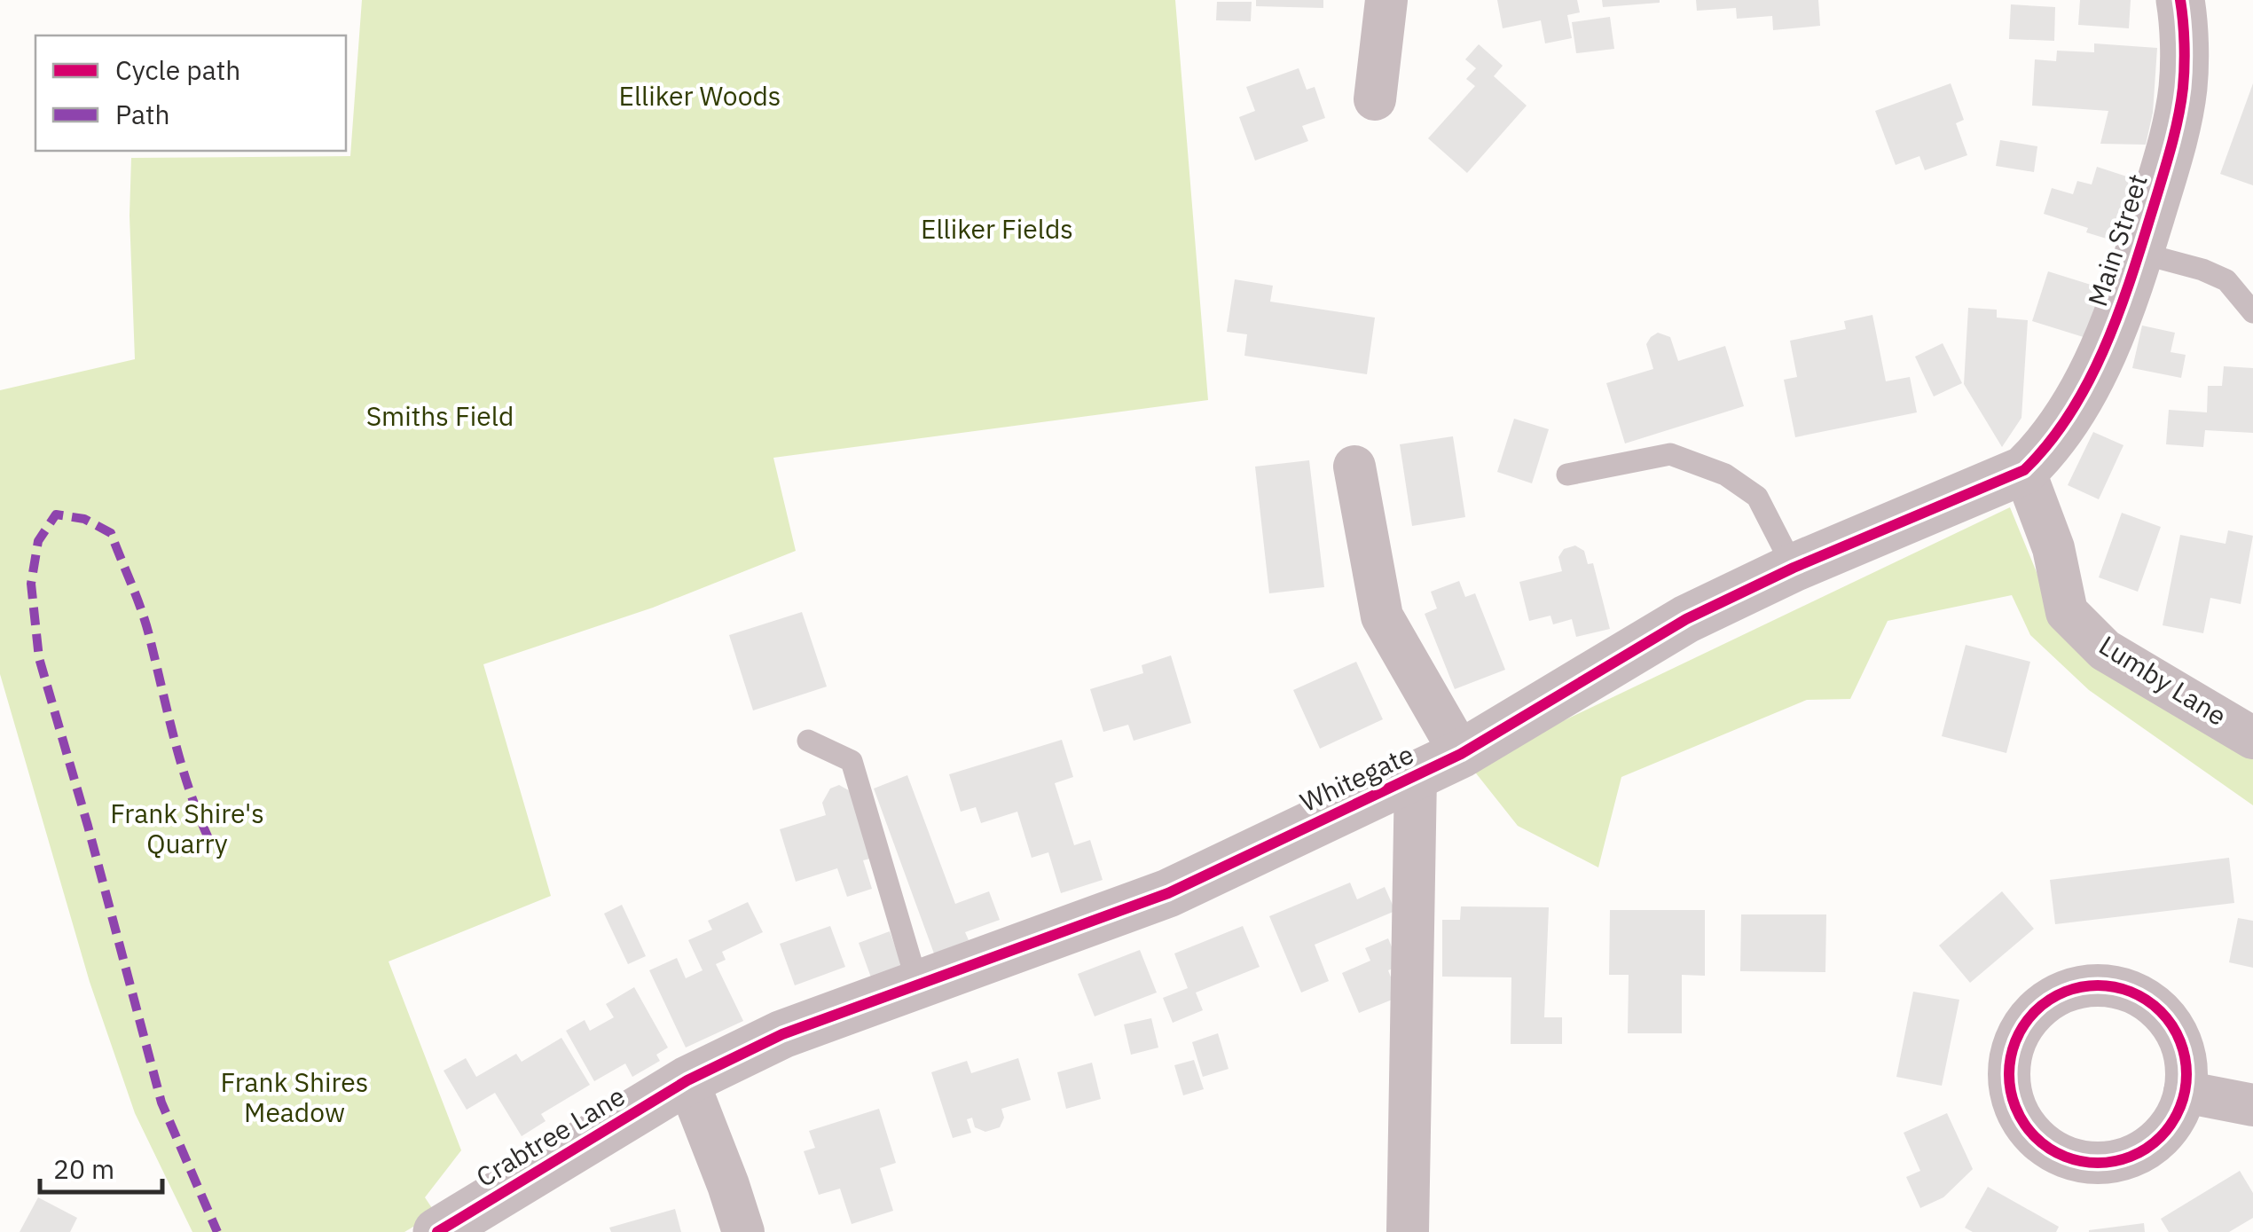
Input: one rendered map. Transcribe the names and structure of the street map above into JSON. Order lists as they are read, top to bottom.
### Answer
{
  "streets": {
    "street": [
      "Main Street",
      "Lumby Lane",
      "Whitegate",
      "Crabtree Lane"
    ]
  },
  "crossings": [
    ["Main Street", "Lumby Lane"],
    ["Main Street", "Whitegate"],
    ["Lumby Lane", "Whitegate"],
    ["Whitegate", "Crabtree Lane"]
  ],
  "parks": [
    "Elliker Woods",
    "Elliker Fields",
    "Smiths Field",
    "Frank Shire's Quarry",
    "Frank Shires Meadow"
  ],
  "legend": ["Cycle path", "Path"],
  "scale_bar": "20 m"
}
